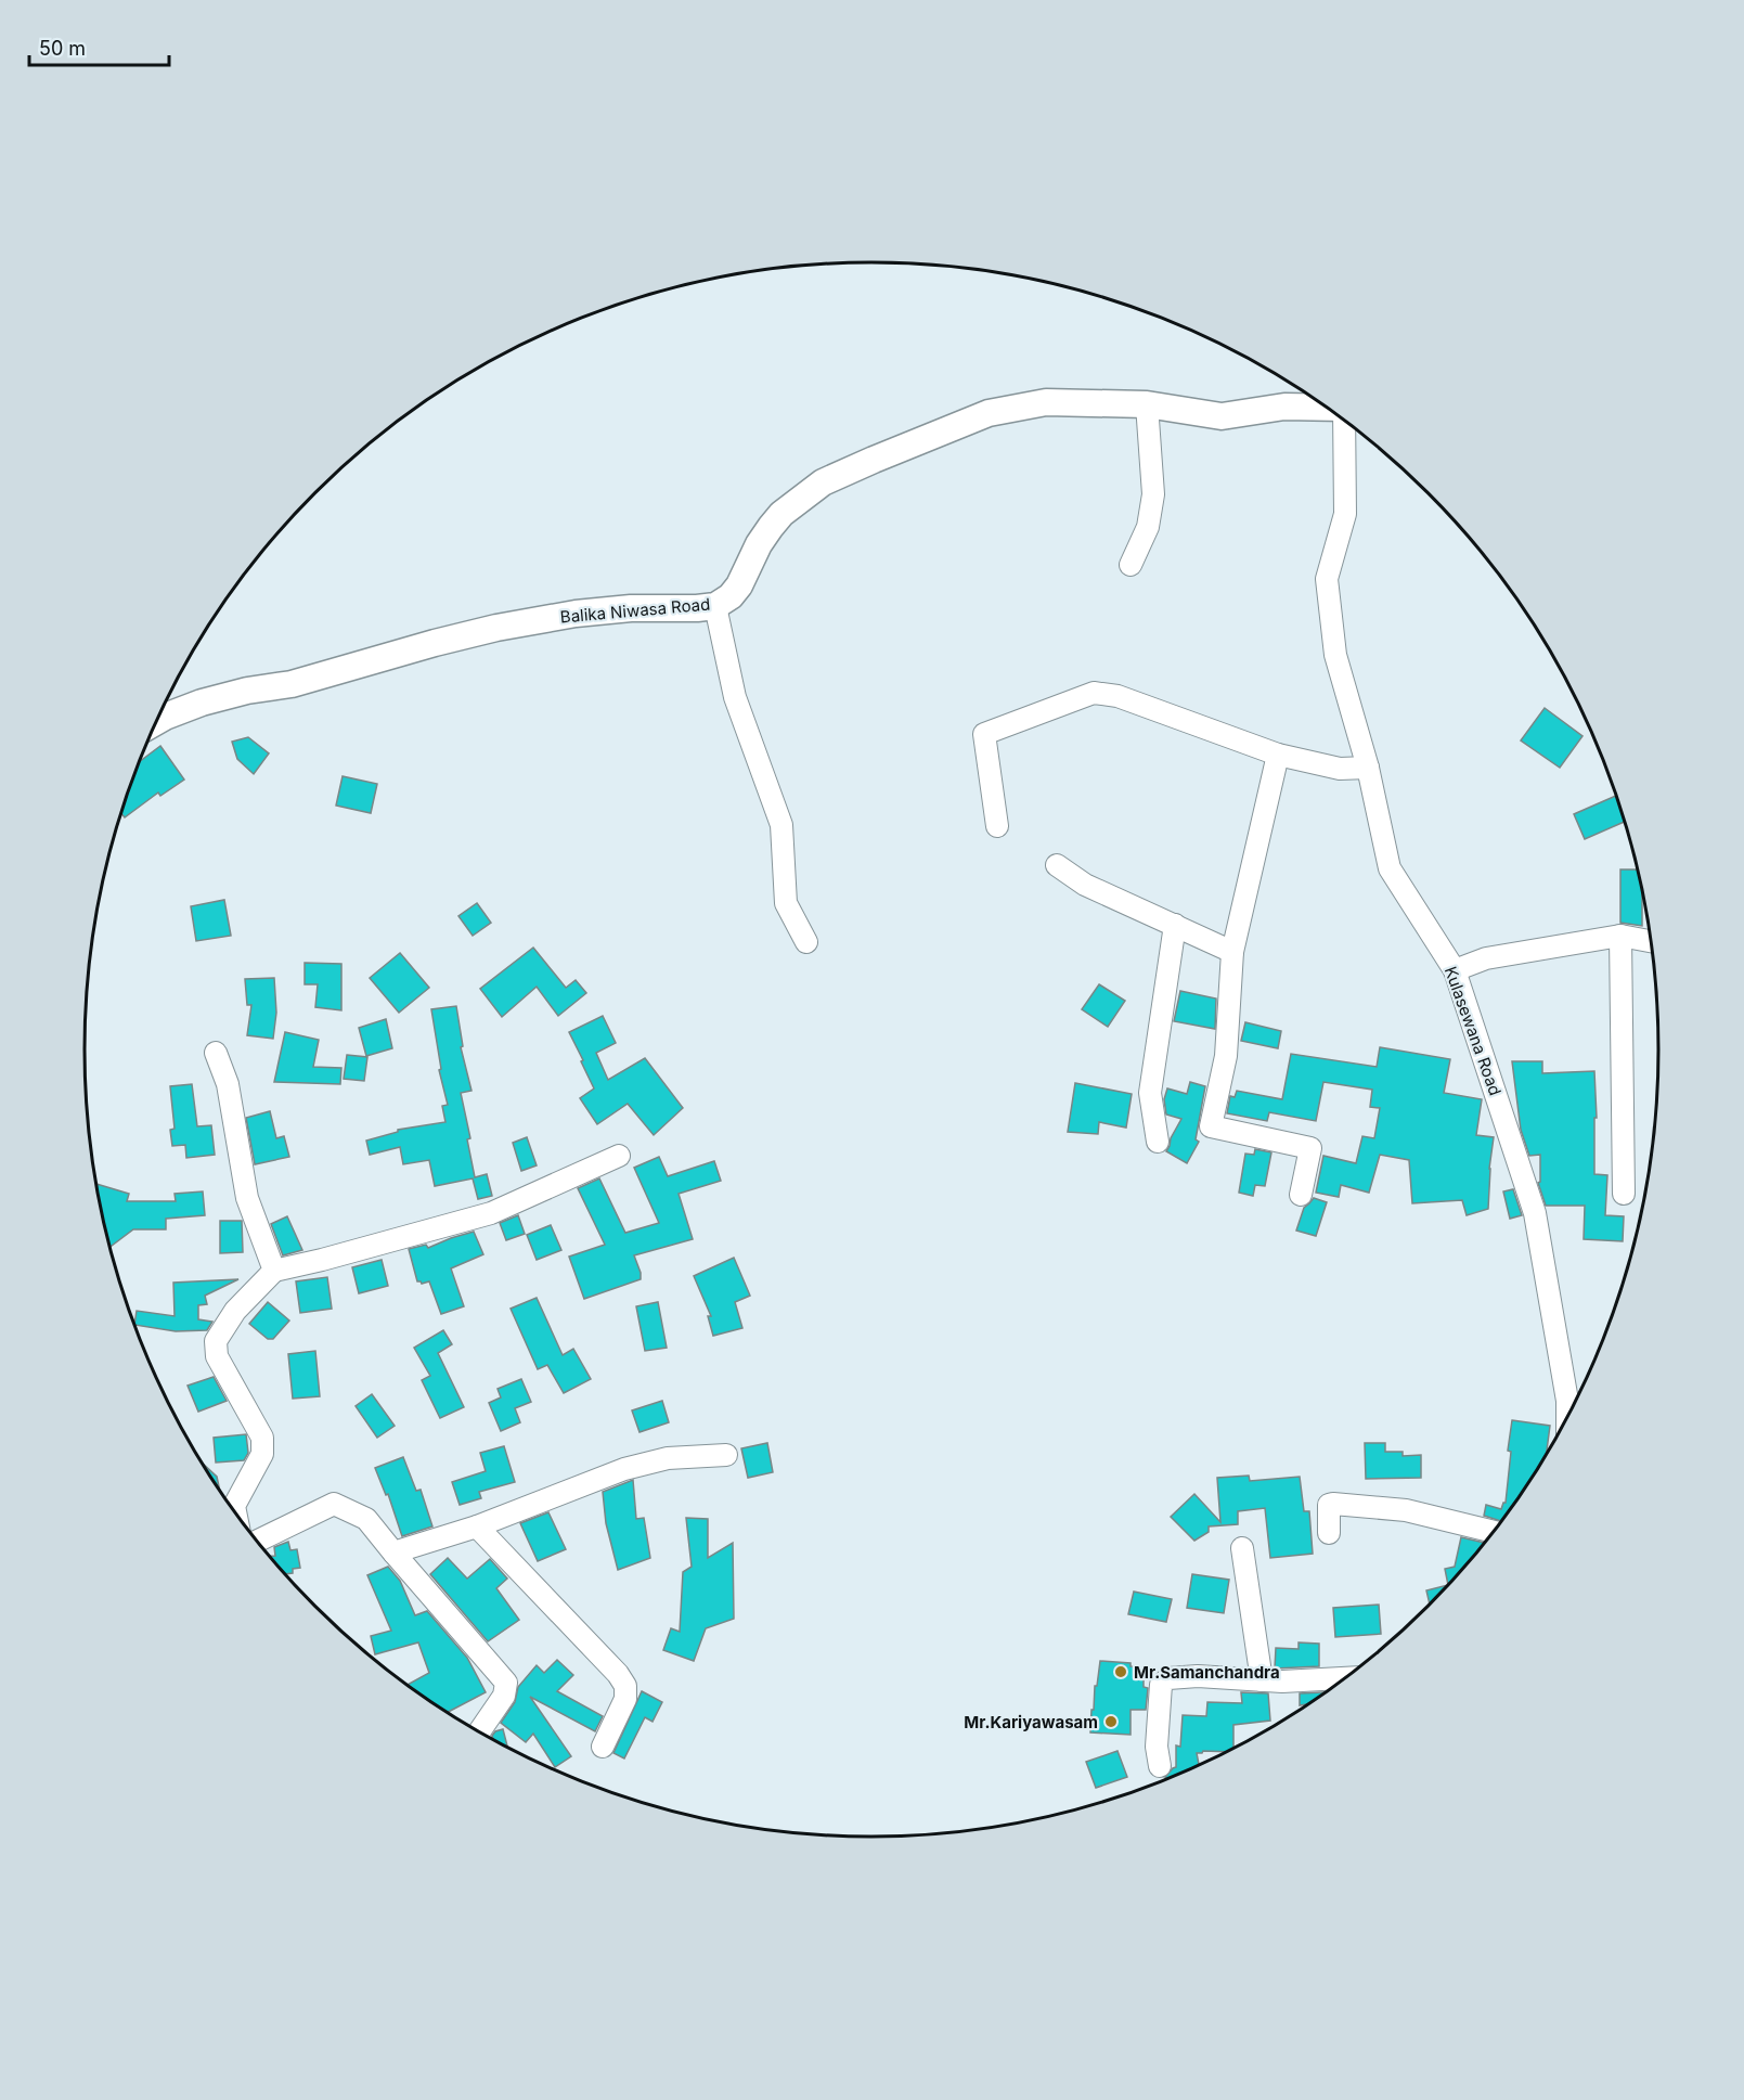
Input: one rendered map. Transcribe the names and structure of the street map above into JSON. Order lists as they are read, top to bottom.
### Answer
{
  "streets": {
    "street": ["Balika Niwasa Road", "Kulasewana Road"]
  },
  "places": ["Mr.Samanchandra", "Mr.Kariyawasam"],
  "scale_bar": "50 m"
}
